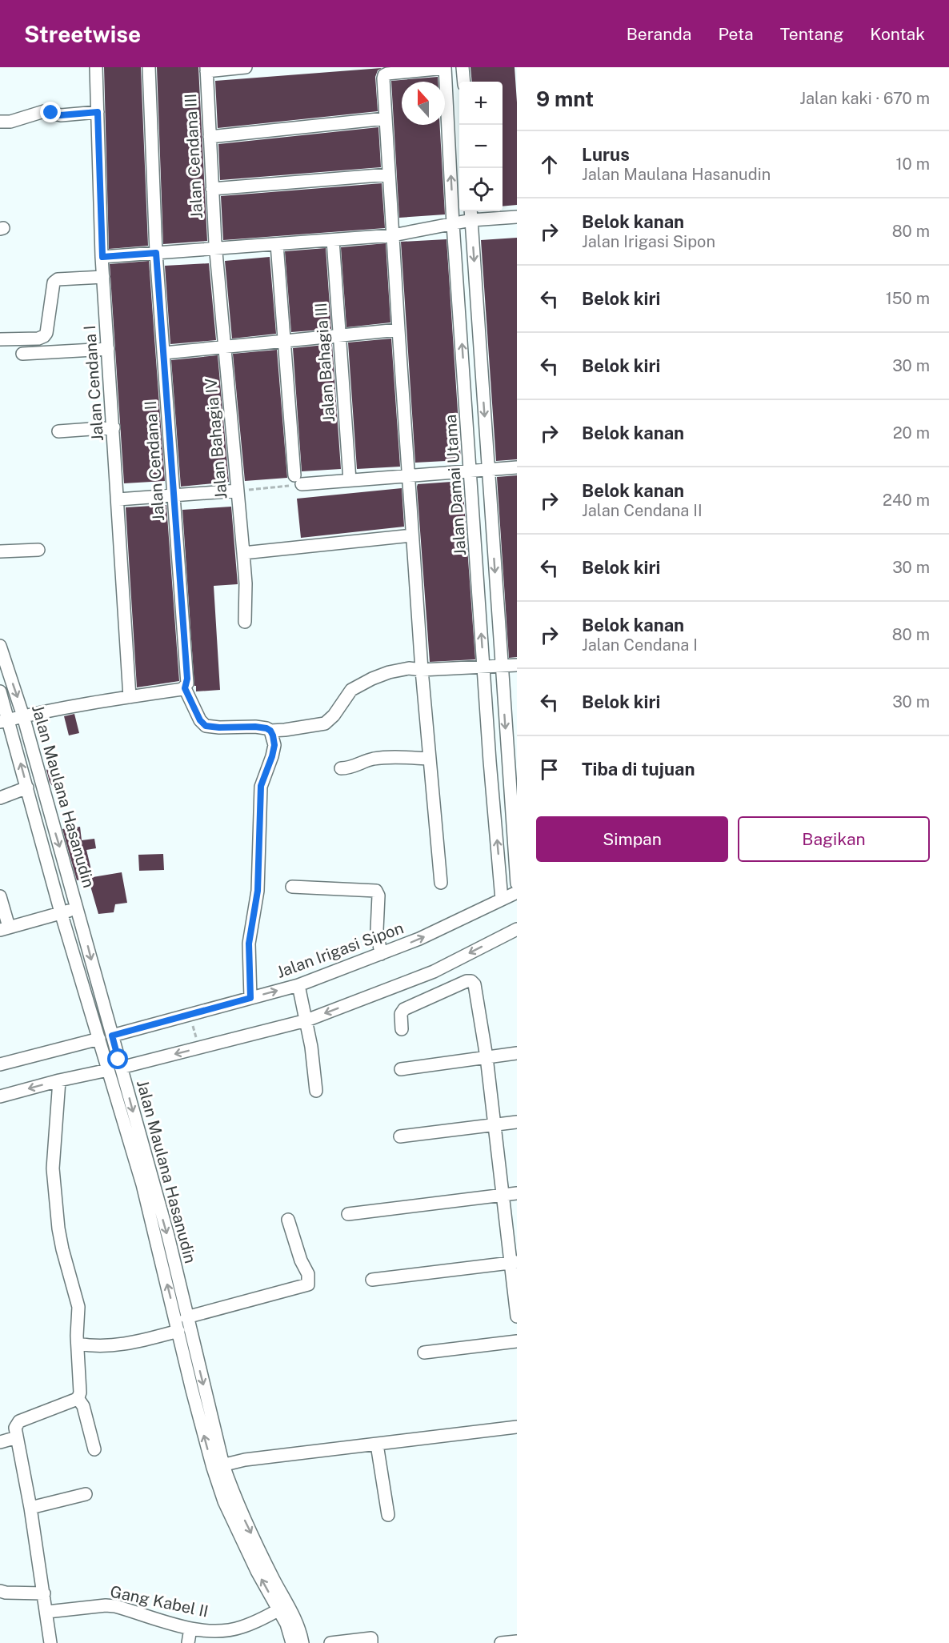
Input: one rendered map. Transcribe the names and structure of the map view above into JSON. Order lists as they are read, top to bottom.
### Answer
{
  "streets": {
    "street": [
      "Jalan Cendana III",
      "Jalan Bahagia III",
      "Jalan Cendana I",
      "Jalan Bahagia IV",
      "Jalan Cendana II",
      "Jalan Damai Utama",
      "Jalan Maulana Hasanudin",
      "Jalan Irigasi Sipon",
      "Gang Kabel II"
    ]
  },
  "crossings": [
    ["Jalan Cendana III", "Jalan Bahagia IV"],
    ["Jalan Damai Utama", "Jalan Irigasi Sipon"],
    ["Jalan Maulana Hasanudin", "Jalan Irigasi Sipon"],
    ["Jalan Maulana Hasanudin", "Gang Kabel II"]
  ],
  "north": "top",
  "page": {
    "header": "Streetwise",
    "nav": [
      "Beranda",
      "Peta",
      "Tentang",
      "Kontak"
    ],
    "heading": ["9 mnt", "Jalan kaki · 670 m"],
    "map_buttons": ["+", "−"],
    "list": [
      ["Lurus", "Jalan Maulana Hasanudin", "10 m"],
      ["Belok kanan", "Jalan Irigasi Sipon", "80 m"],
      ["Belok kiri", "150 m"],
      ["Belok kiri", "30 m"],
      ["Belok kanan", "20 m"],
      ["Belok kanan", "Jalan Cendana II", "240 m"],
      ["Belok kiri", "30 m"],
      ["Belok kanan", "Jalan Cendana I", "80 m"],
      ["Belok kiri", "30 m"],
      "Tiba di tujuan"
    ],
    "buttons": ["Simpan", "Bagikan"]
  }
}
